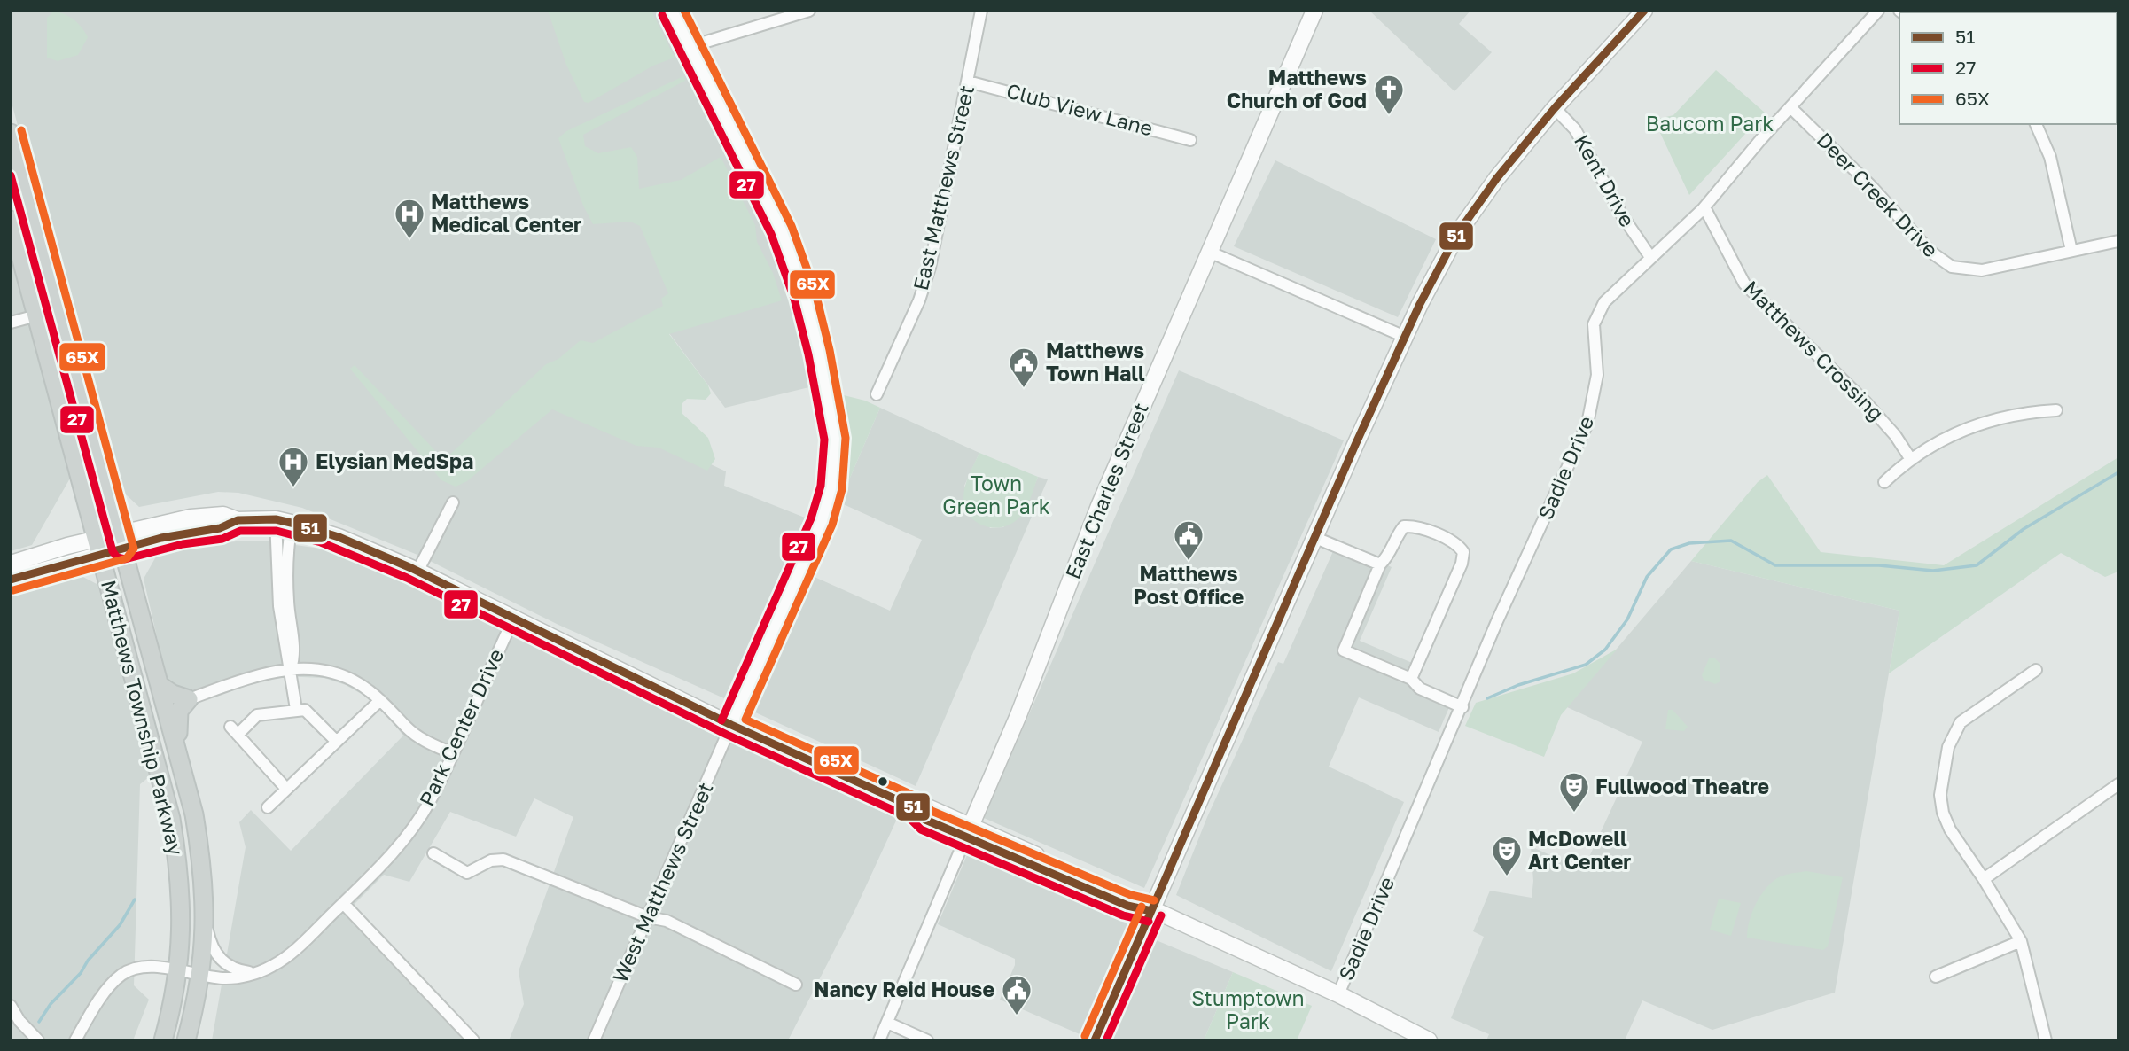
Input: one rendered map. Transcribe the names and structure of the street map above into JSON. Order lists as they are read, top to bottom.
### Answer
{
  "streets": {
    "main road": ["East Charles Street", "Matthews Township Parkway"],
    "street": [
      "Club View Lane",
      "Kent Drive",
      "East Matthews Street",
      "Deer Creek Drive",
      "Matthews Crossing",
      "Sadie Drive",
      "Park Center Drive",
      "West Matthews Street"
    ]
  },
  "crossings": [
    ["Club View Lane", "East Matthews Street"],
    ["Kent Drive", "Sadie Drive"],
    ["Deer Creek Drive", "Sadie Drive"],
    ["Matthews Crossing", "Sadie Drive"],
    ["Matthews Township Parkway", "Park Center Drive"]
  ],
  "parks": ["Baucom Park", "Town Green Park", "Stumptown Park"],
  "places": {
    "church": ["Matthews Church of God"],
    "hospital": ["Matthews Medical Center", "Elysian MedSpa"],
    "public building": ["Matthews Town Hall", "Matthews Post Office", "Nancy Reid House"],
    "theatre": ["Fullwood Theatre", "McDowell Art Center"]
  },
  "lines": ["transit line 51", "transit line 65X", "transit line 27"],
  "legend": ["51", "27", "65X"]
}
